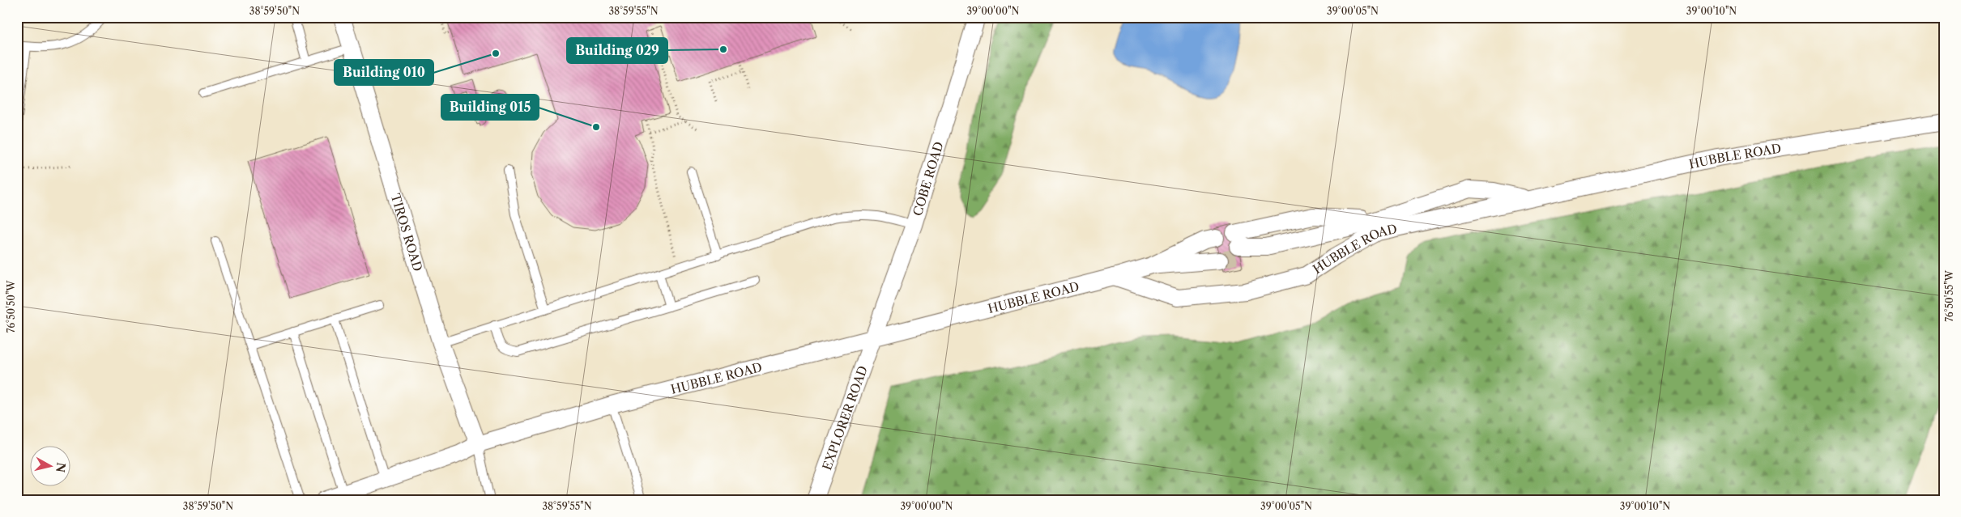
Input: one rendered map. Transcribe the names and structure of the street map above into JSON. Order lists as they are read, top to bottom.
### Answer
{
  "streets": {
    "street": [
      "HUBBLE ROAD",
      "COBE ROAD",
      "TIROS ROAD",
      "EXPLORER ROAD"
    ]
  },
  "crossings": [
    ["HUBBLE ROAD", "COBE ROAD"],
    ["HUBBLE ROAD", "TIROS ROAD"],
    ["HUBBLE ROAD", "EXPLORER ROAD"],
    ["COBE ROAD", "EXPLORER ROAD"]
  ],
  "places": ["Building 029", "Building 010", "Building 015"],
  "north": "right",
  "coordinates": [
    "38°59'50\"N",
    "38°59'55\"N",
    "39°00'00\"N",
    "39°00'05\"N",
    "39°00'10\"N",
    "76°50'55\"W",
    "76°50'50\"W"
  ]
}
